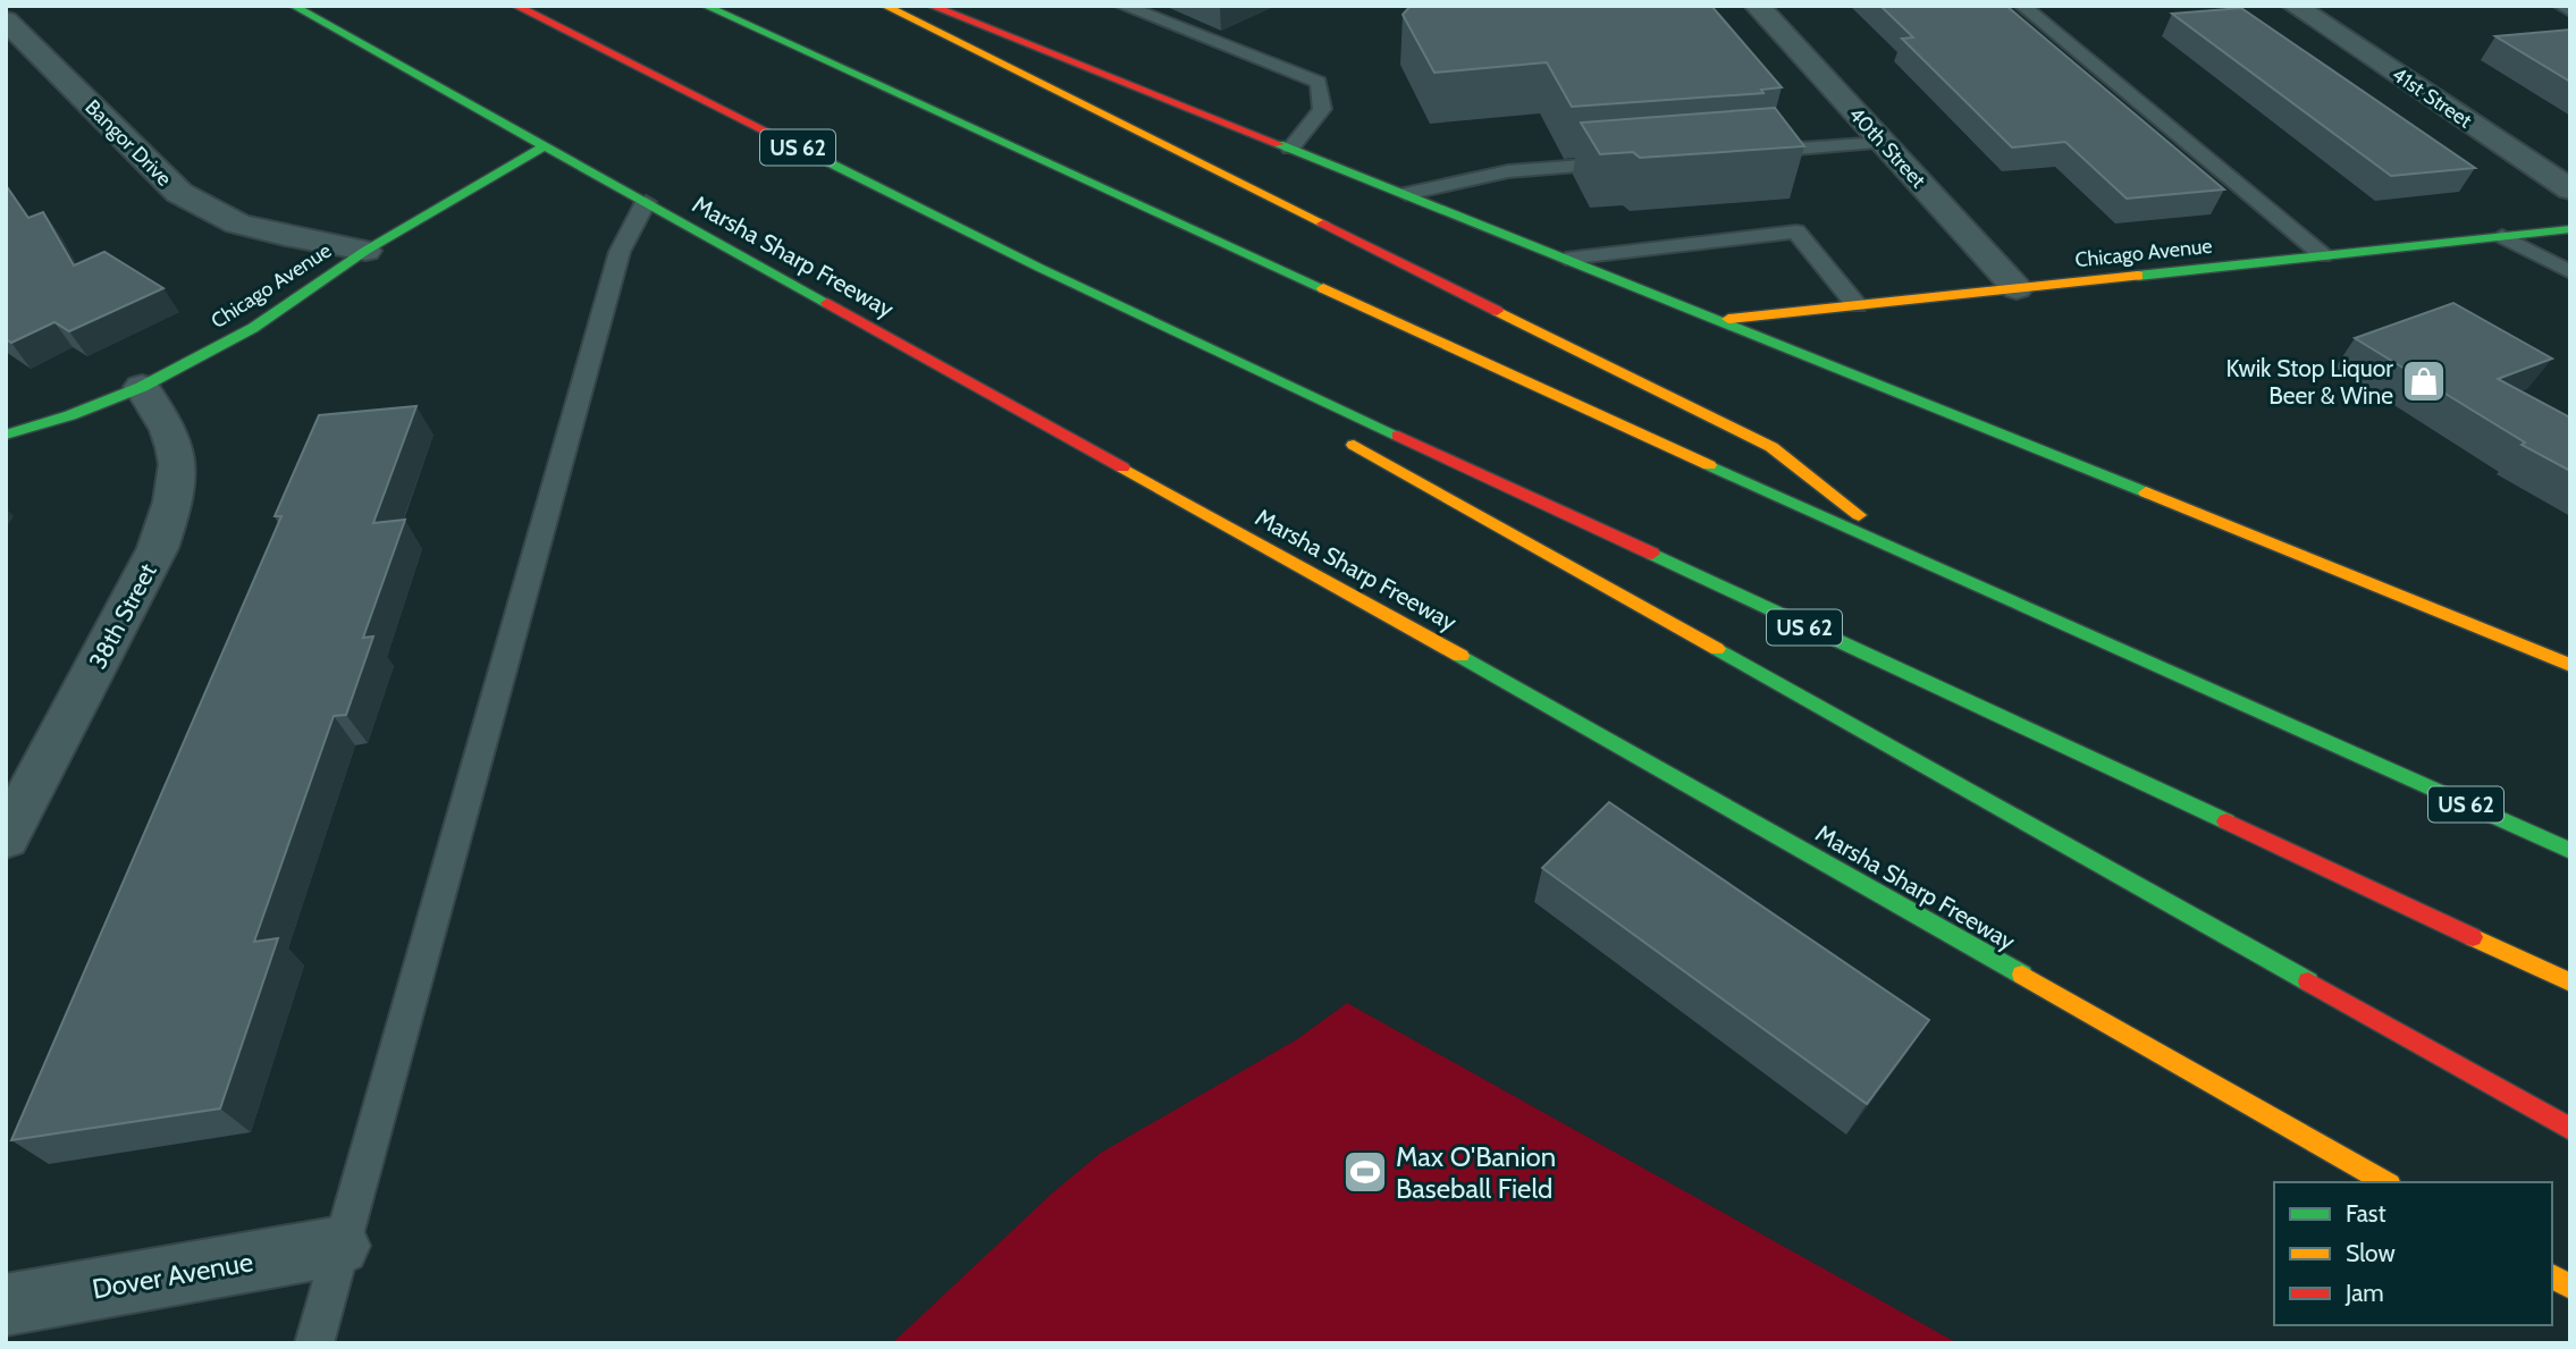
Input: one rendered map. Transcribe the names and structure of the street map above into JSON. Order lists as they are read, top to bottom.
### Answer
{
  "streets": {
    "main road": ["US 62", "Chicago Avenue", "Marsha Sharp Freeway"],
    "street": [
      "41st Street",
      "Bangor Drive",
      "40th Street",
      "38th Street",
      "Dover Avenue"
    ]
  },
  "crossings": [
    ["Bangor Drive", "Chicago Avenue"],
    ["40th Street", "Chicago Avenue"],
    ["Chicago Avenue", "Marsha Sharp Freeway"],
    ["Chicago Avenue", "38th Street"]
  ],
  "places": {
    "shop": ["Kwik Stop Liquor Beer & Wine"],
    "sports": ["Max O'Banion Baseball Field"]
  },
  "legend": ["Fast", "Slow", "Jam"]
}
